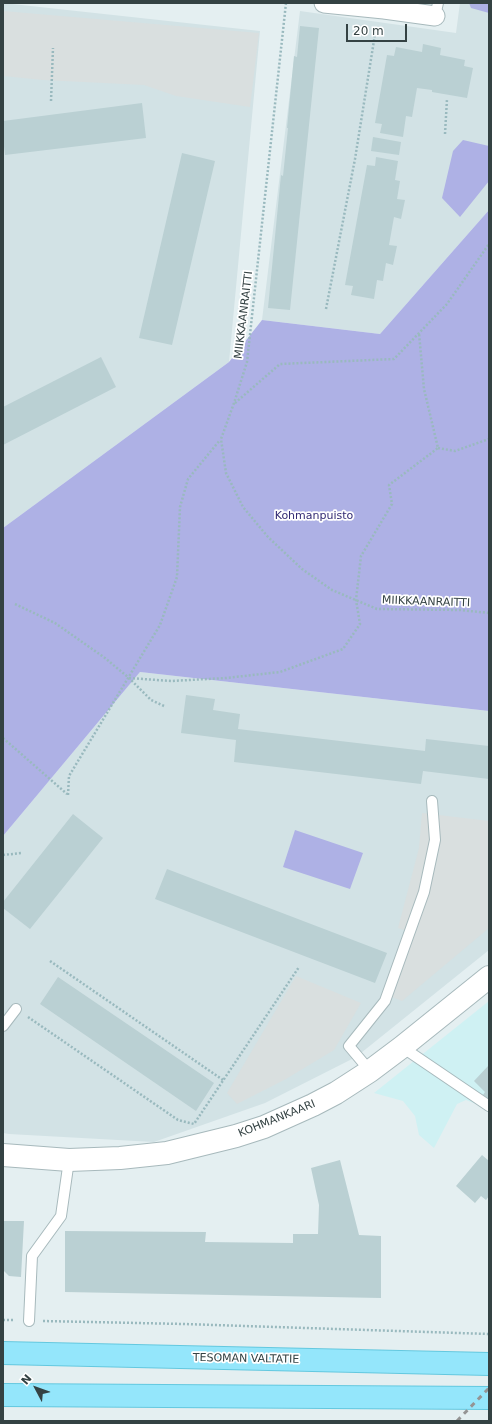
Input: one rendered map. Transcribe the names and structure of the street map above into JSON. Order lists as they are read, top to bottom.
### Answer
{
  "streets": {
    "main road": ["TESOMAN VALTATIE"],
    "street": ["KOHMANKAARI"],
    "path": ["MIIKKAANRAITTI"]
  },
  "parks": ["Kohmanpuisto"],
  "scale_bar": "20 m",
  "north": "top left"
}
